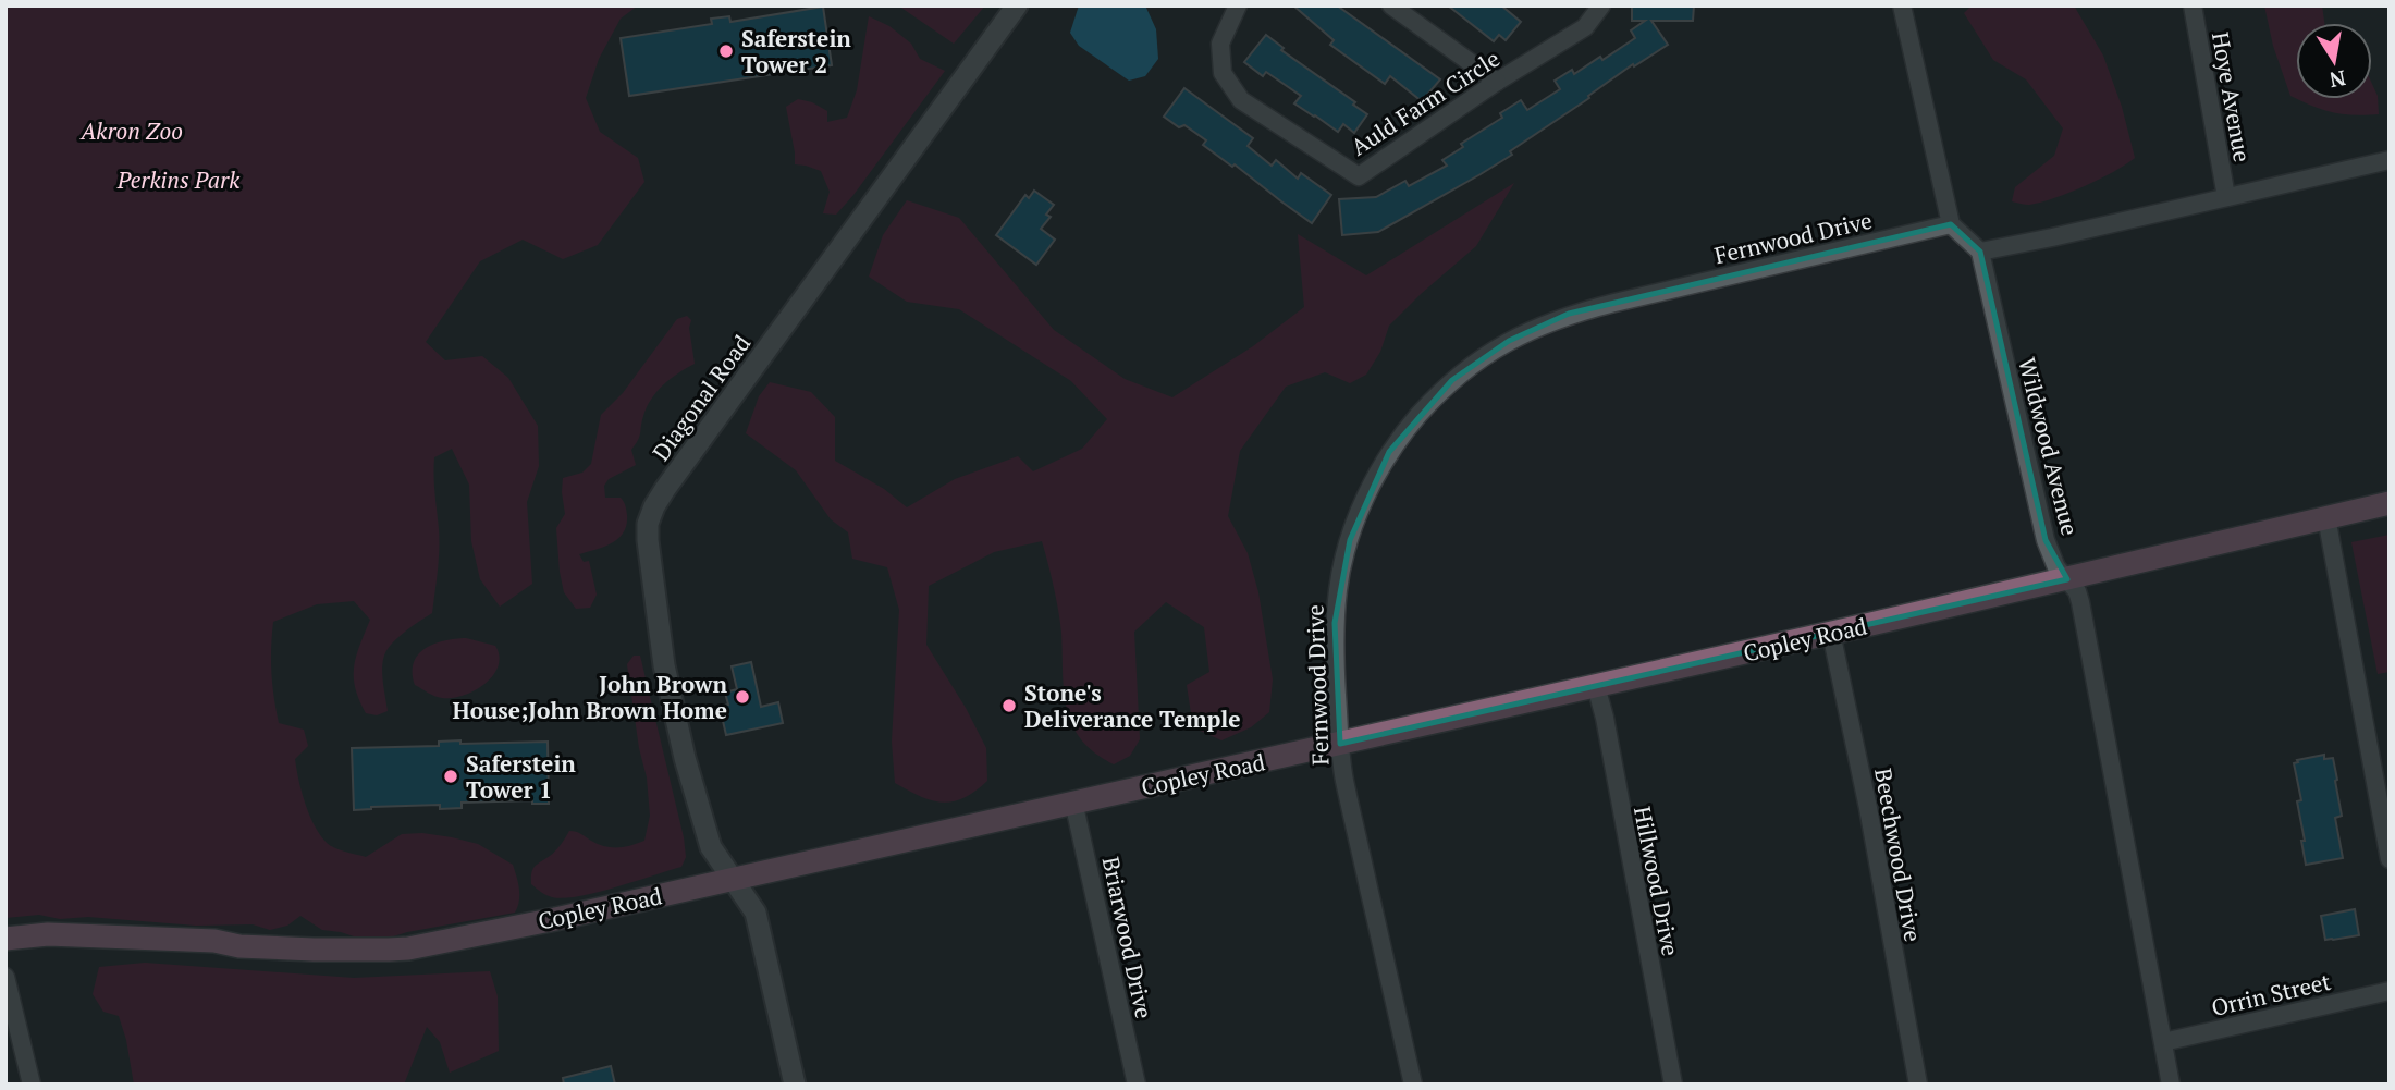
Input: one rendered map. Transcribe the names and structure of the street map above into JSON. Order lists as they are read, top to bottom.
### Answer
{
  "streets": {
    "main road": ["Copley Road"],
    "street": [
      "Hoye Avenue",
      "Auld Farm Circle",
      "Fernwood Drive",
      "Diagonal Road",
      "Wildwood Avenue",
      "Beechwood Drive",
      "Hillwood Drive",
      "Briarwood Drive",
      "Orrin Street"
    ]
  },
  "crossings": [
    ["Fernwood Drive", "Copley Road"],
    ["Diagonal Road", "Copley Road"],
    ["Wildwood Avenue", "Copley Road"],
    ["Wildwood Avenue", "Orrin Street"],
    ["Copley Road", "Beechwood Drive"],
    ["Copley Road", "Hillwood Drive"],
    ["Copley Road", "Briarwood Drive"]
  ],
  "parks": ["Akron Zoo", "Perkins Park"],
  "places": [
    "Saferstein Tower 2",
    "John Brown House;John Brown Home",
    "Stone's Deliverance Temple",
    "Saferstein Tower 1"
  ],
  "north": "bottom"
}
